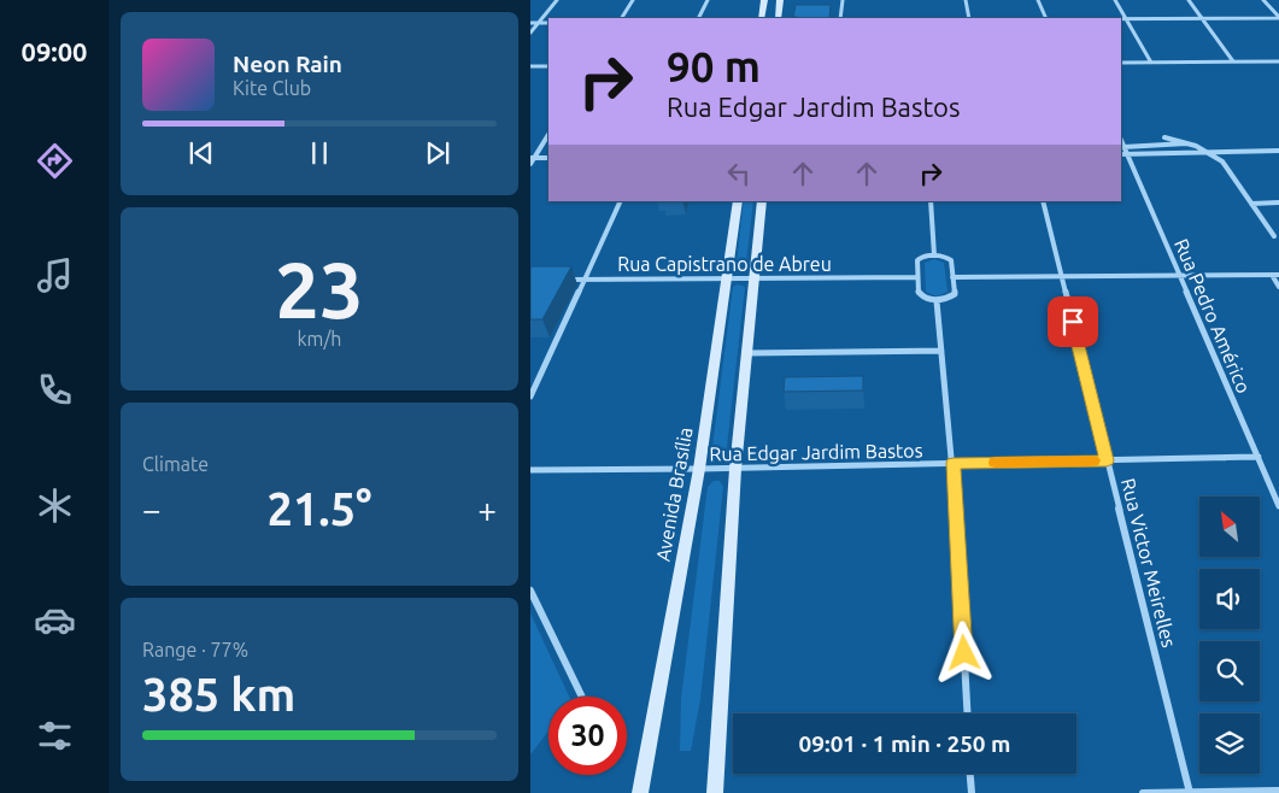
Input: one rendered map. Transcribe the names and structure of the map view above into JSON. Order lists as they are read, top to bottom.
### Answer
{
  "streets": {
    "main road": ["Avenida Brasília"],
    "street": [
      "Rua Capistrano de Abreu",
      "Rua Pedro Américo",
      "Rua Edgar Jardim Bastos",
      "Rua Victor Meirelles"
    ]
  },
  "crossings": [
    ["Rua Capistrano de Abreu", "Avenida Brasília"],
    ["Rua Pedro Américo", "Rua Edgar Jardim Bastos"],
    ["Rua Edgar Jardim Bastos", "Avenida Brasília"],
    ["Rua Edgar Jardim Bastos", "Rua Victor Meirelles"]
  ],
  "north": "top left",
  "page": {
    "tabs": "09:00",
    "turn": ["90 m", "Rua Edgar Jardim Bastos"],
    "song": ["Neon Rain", "Kite Club"],
    "tile": [
      ["23", "km/h"],
      "Climate",
      ["Range · 77%", "385 km"]
    ],
    "heat": ["−", "21.5°", "+"],
    "limit": "30",
    "trip": "09:01 · 1 min · 250 m"
  }
}
